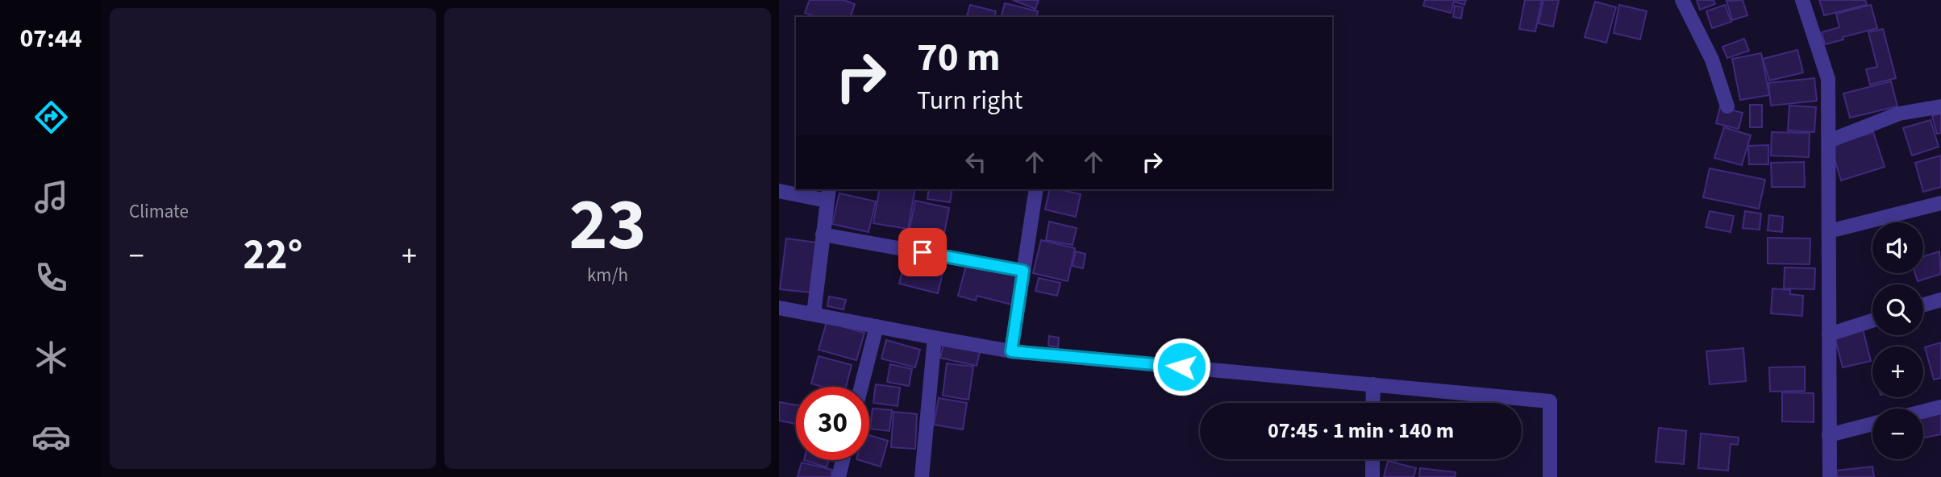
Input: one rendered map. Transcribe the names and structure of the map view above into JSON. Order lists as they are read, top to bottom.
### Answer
{
  "page": {
    "tabs": "07:44",
    "tile": [
      "Climate",
      ["23", "km/h"]
    ],
    "turn": ["70 m", "Turn right"],
    "map_buttons": ["+", "−"],
    "heat": ["−", "22°", "+"],
    "limit": "30",
    "trip": "07:45 · 1 min · 140 m"
  }
}
